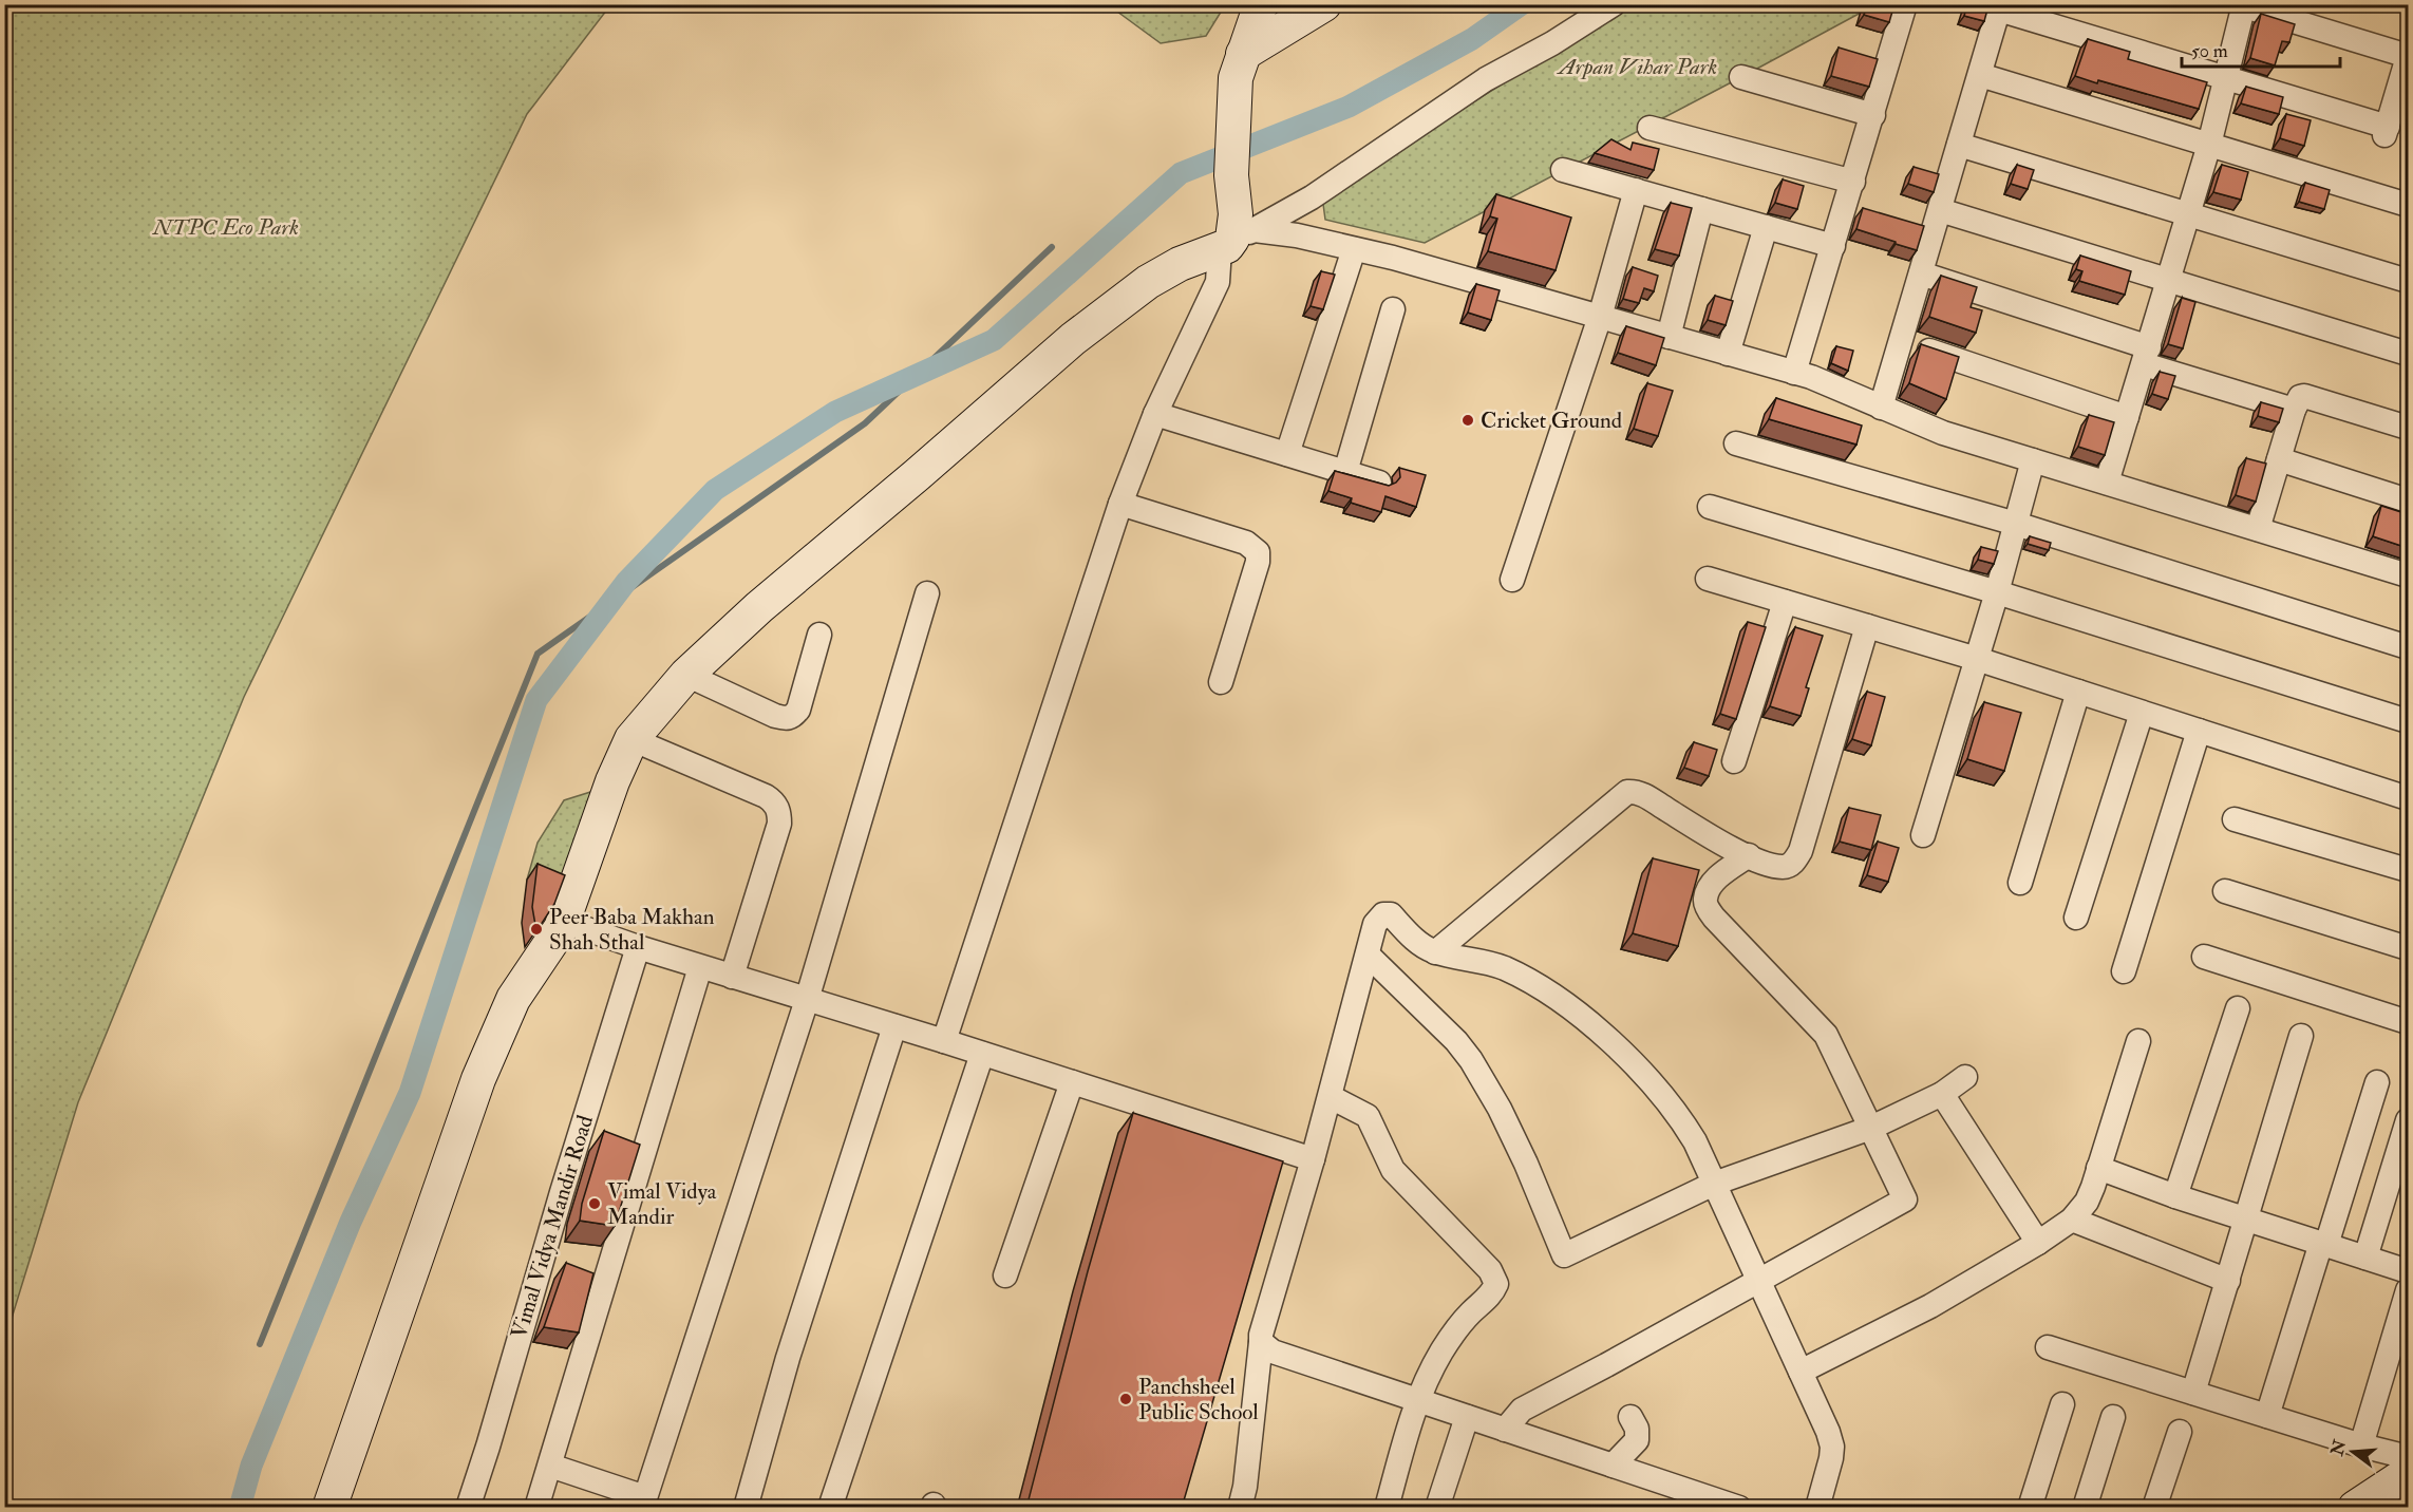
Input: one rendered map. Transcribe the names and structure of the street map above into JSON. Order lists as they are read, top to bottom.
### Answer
{
  "streets": {
    "street": ["Vimal Vidya Mandir Road"]
  },
  "parks": ["Arpan Vihar Park", "NTPC Eco Park"],
  "places": [
    "Cricket Ground",
    "Peer Baba Makhan Shah Sthal",
    "Vimal Vidya Mandir",
    "Panchsheel Public School"
  ],
  "scale_bar": "50 m",
  "north": "left"
}
